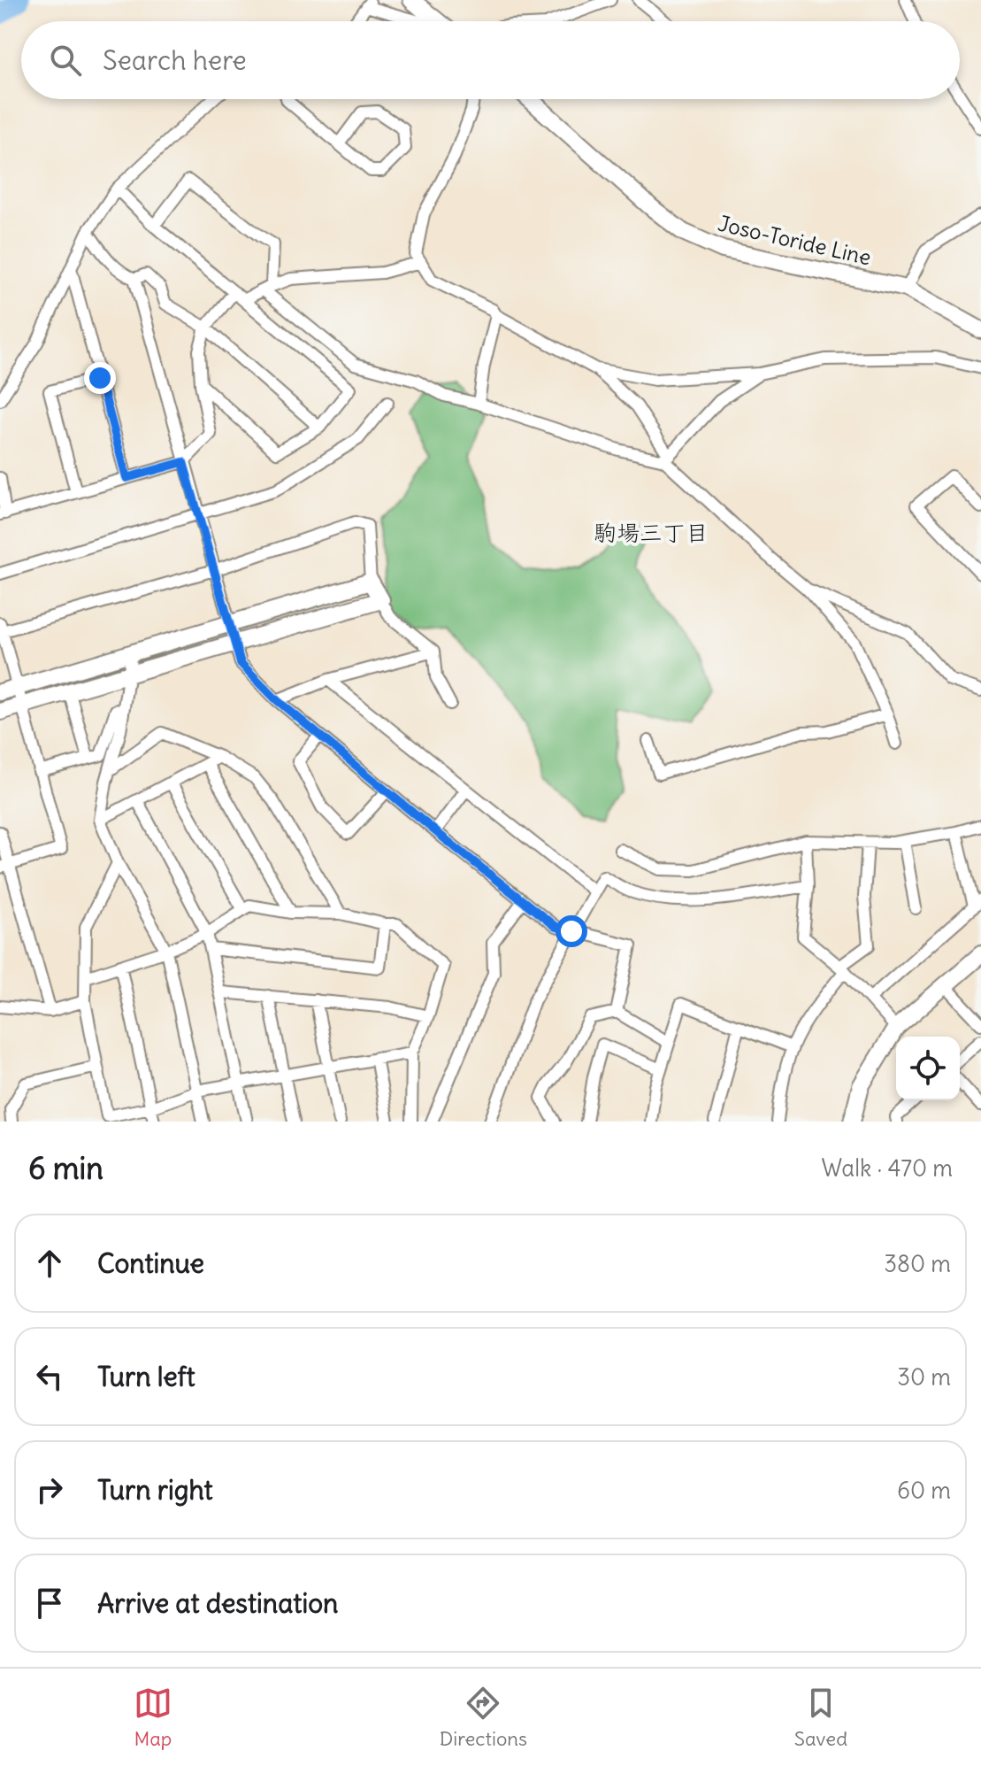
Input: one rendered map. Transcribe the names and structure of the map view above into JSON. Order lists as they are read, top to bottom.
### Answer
{
  "streets": {
    "street": ["Joso-Toride Line"]
  },
  "districts": ["駒場三丁目"],
  "page": {
    "search": "Search here",
    "heading": ["6 min", "Walk · 470 m"],
    "list": [
      ["Continue", "380 m"],
      ["Turn left", "30 m"],
      ["Turn right", "60 m"],
      "Arrive at destination"
    ],
    "nav": ["Map", "Directions", "Saved"]
  }
}
